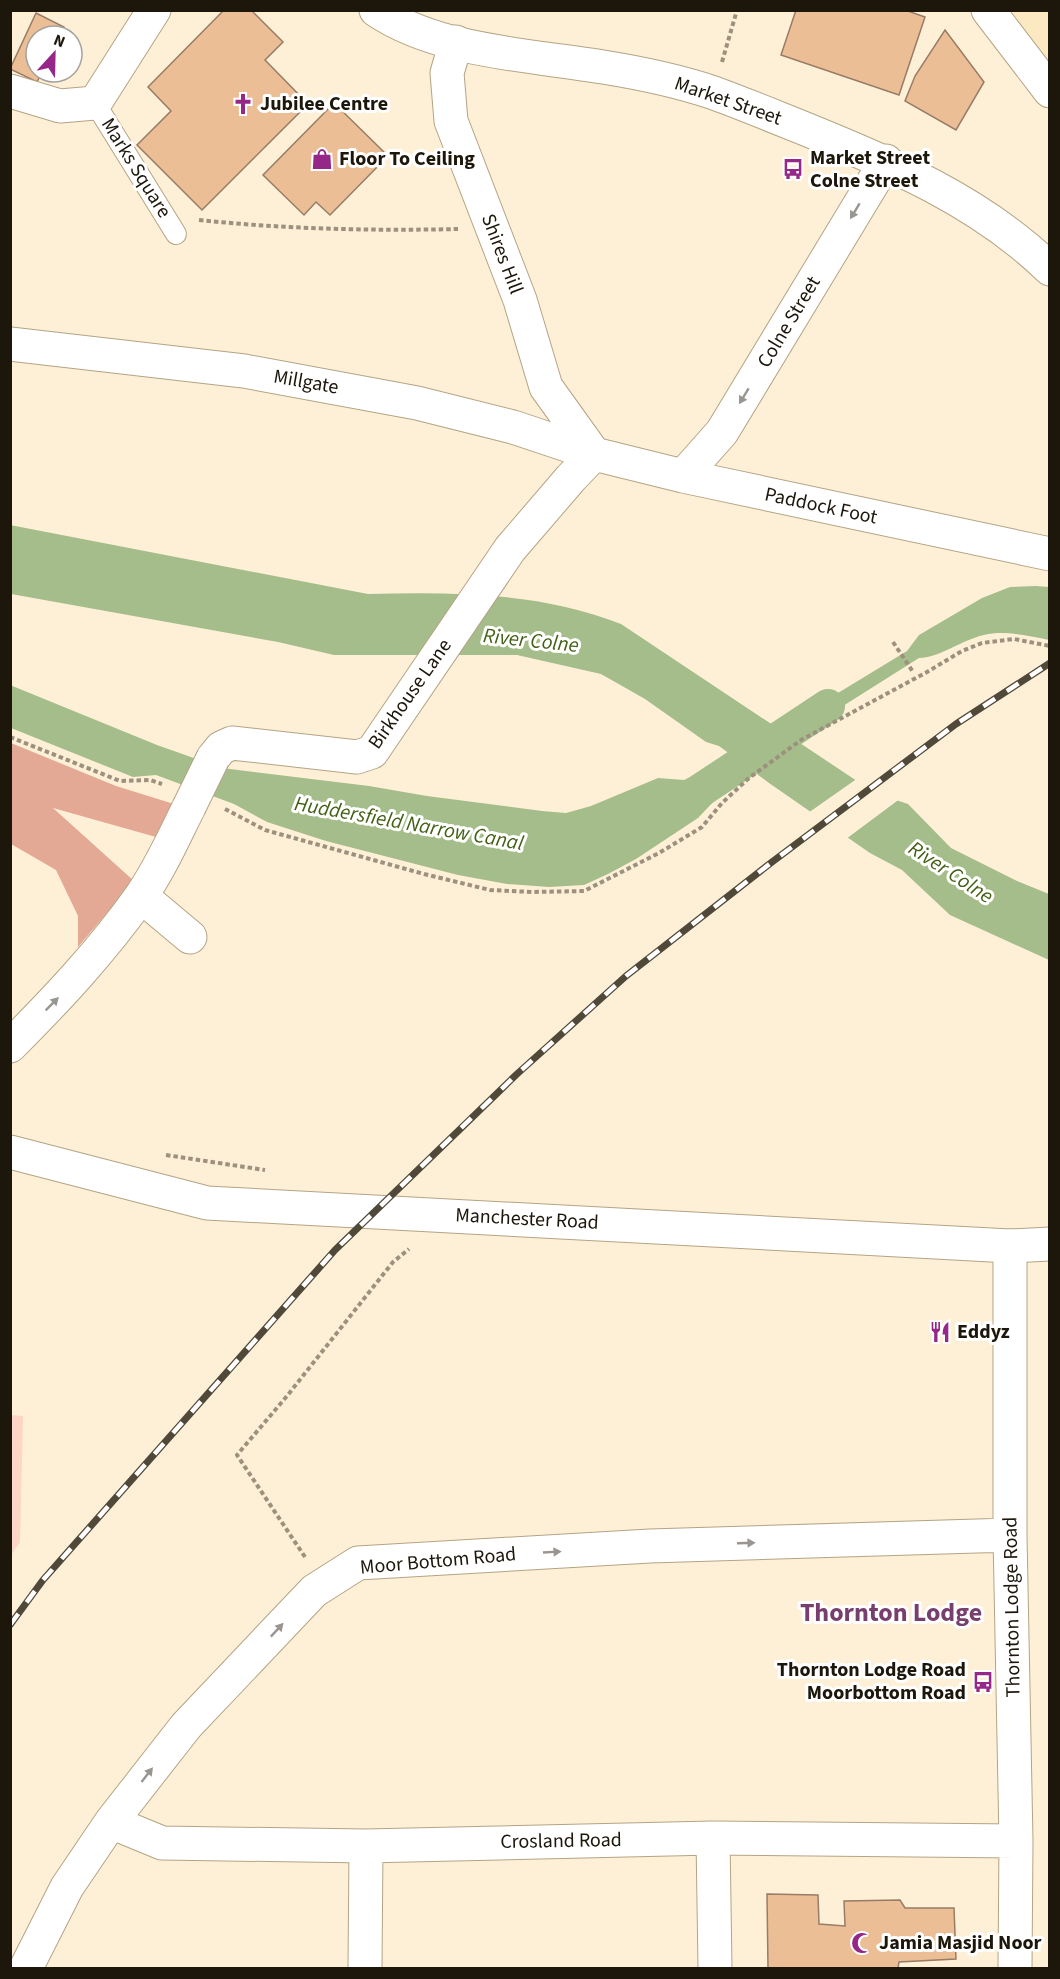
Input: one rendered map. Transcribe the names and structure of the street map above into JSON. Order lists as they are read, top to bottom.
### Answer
{
  "streets": {
    "street": [
      "Market Street",
      "Shires Hill",
      "Colne Street",
      "Millgate",
      "Paddock Foot",
      "Birkhouse Lane",
      "Manchester Road",
      "Moor Bottom Road",
      "Thornton Lodge Road",
      "Crosland Road"
    ],
    "lane": ["Marks Square"]
  },
  "crossings": [
    ["Market Street", "Shires Hill"],
    ["Market Street", "Colne Street"],
    ["Shires Hill", "Millgate"],
    ["Shires Hill", "Paddock Foot"],
    ["Shires Hill", "Birkhouse Lane"],
    ["Colne Street", "Paddock Foot"],
    ["Millgate", "Paddock Foot"],
    ["Millgate", "Birkhouse Lane"],
    ["Paddock Foot", "Birkhouse Lane"],
    ["Manchester Road", "Thornton Lodge Road"],
    ["Moor Bottom Road", "Thornton Lodge Road"],
    ["Moor Bottom Road", "Crosland Road"],
    ["Thornton Lodge Road", "Crosland Road"]
  ],
  "one_way": ["Colne Street", "Moor Bottom Road"],
  "districts": ["Thornton Lodge"],
  "water": ["River Colne", "Huddersfield Narrow Canal"],
  "places": {
    "church": ["Jubilee Centre"],
    "shop": ["Floor To Ceiling"],
    "bus stop": ["Market Street Colne Street", "Thornton Lodge Road Moorbottom Road"],
    "restaurant": ["Eddyz"],
    "mosque": ["Jamia Masjid Noor"]
  },
  "north": "top"
}
